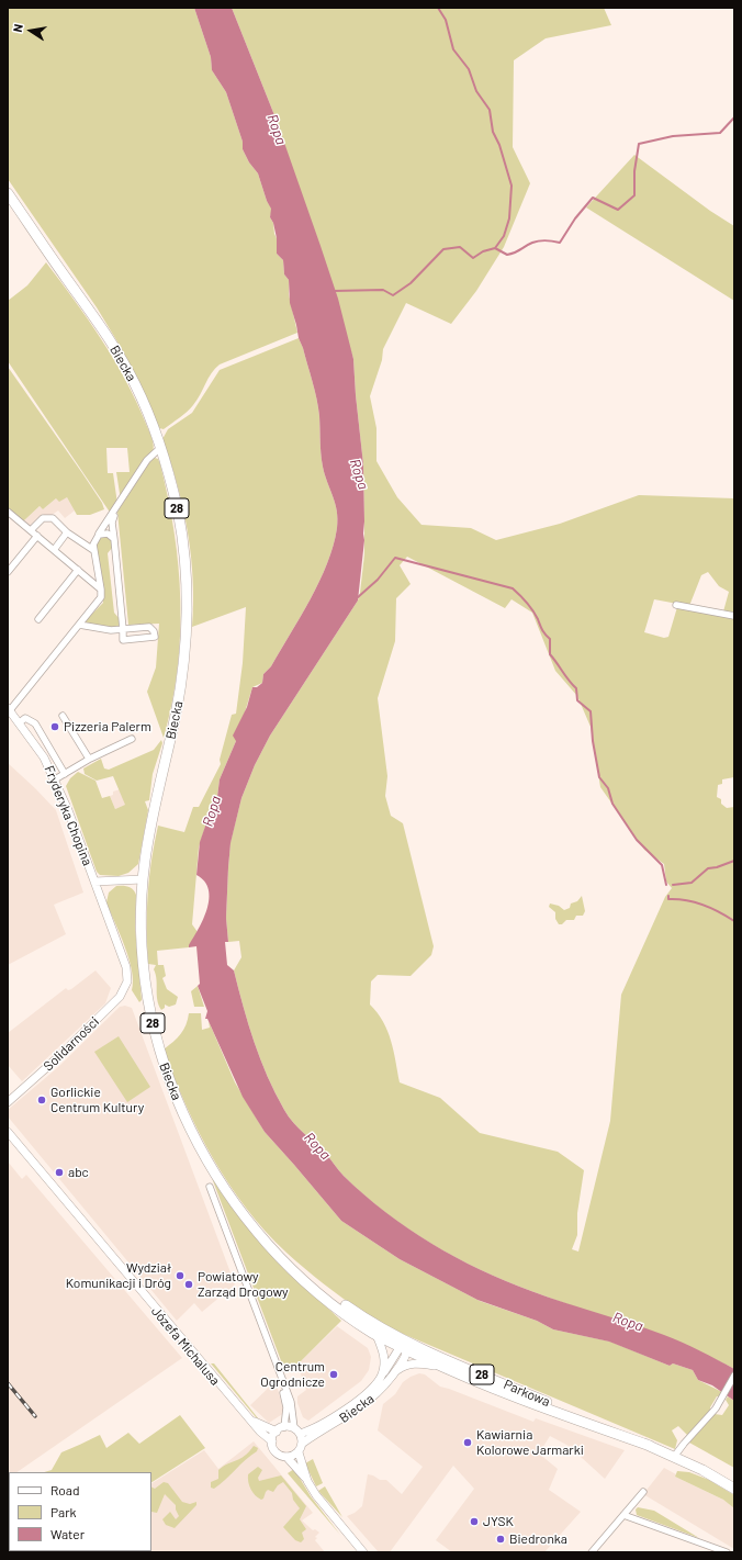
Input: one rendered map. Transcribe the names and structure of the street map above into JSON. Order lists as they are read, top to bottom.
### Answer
{
  "streets": {
    "main road": ["Biecka", "28", "Parkowa"],
    "street": ["Fryderyka Chopina", "Solidarności", "Józefa Michalusa"]
  },
  "crossings": [
    ["Biecka", "28"],
    ["Biecka", "Fryderyka Chopina"],
    ["Biecka", "Józefa Michalusa"],
    ["Biecka", "Parkowa"],
    ["28", "Parkowa"],
    ["Fryderyka Chopina", "Solidarności"]
  ],
  "water": ["Ropa"],
  "places": [
    "Pizzeria Palerm",
    "Gorlickie Centrum Kultury",
    "abc",
    "Wydział Komunikacji i Dróg",
    "Powiatowy Zarząd Drogowy",
    "Centrum Ogrodnicze",
    "Kawiarnia Kolorowe Jarmarki",
    "JYSK",
    "Biedronka"
  ],
  "legend": ["Road", "Park", "Water"],
  "north": "left"
}
